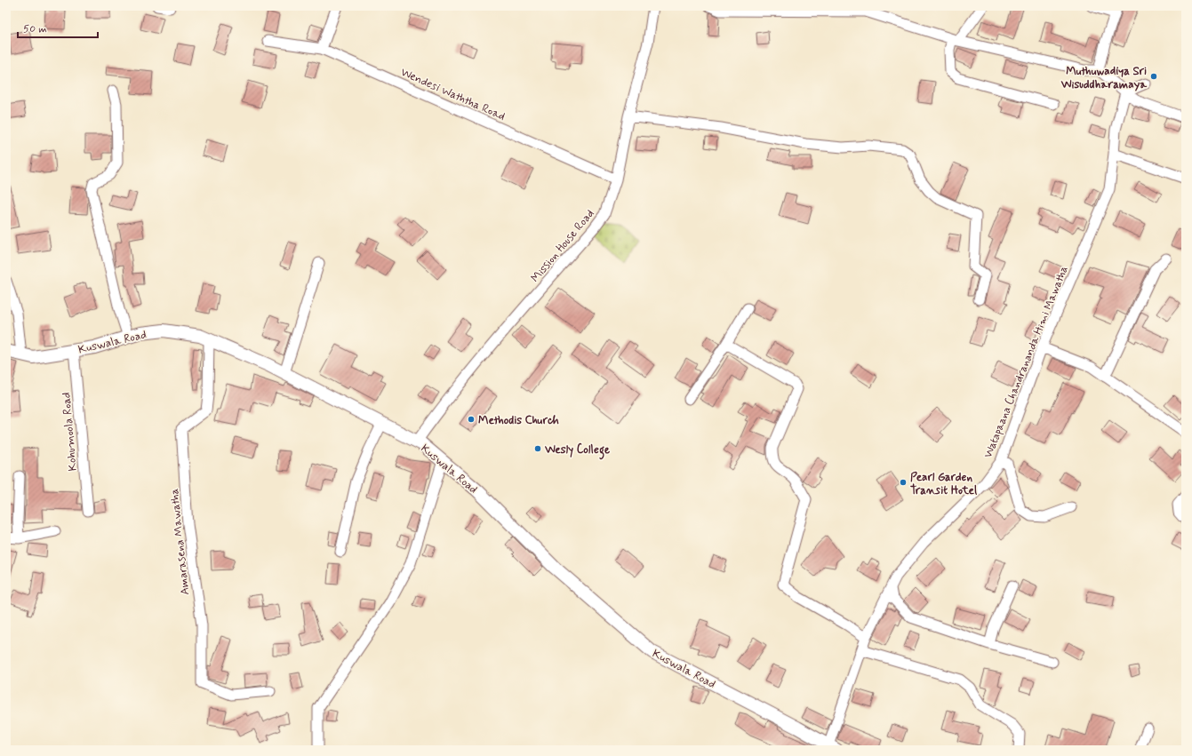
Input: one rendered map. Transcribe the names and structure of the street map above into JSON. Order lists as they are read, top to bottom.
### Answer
{
  "streets": {
    "street": [
      "Wendesi Waththa Road",
      "Mission House Road",
      "Kuswala Road",
      "Watapaana Chandrananda Himi Mawatha",
      "Kohumoola Road",
      "Amarasena Mawatha"
    ]
  },
  "crossings": [
    ["Wendesi Waththa Road", "Mission House Road"],
    ["Mission House Road", "Kuswala Road"],
    ["Kuswala Road", "Watapaana Chandrananda Himi Mawatha"],
    ["Kuswala Road", "Kohumoola Road"],
    ["Kuswala Road", "Amarasena Mawatha"]
  ],
  "places": [
    "Muthuwadiya Sri Wisuddharamaya",
    "Methodis Church",
    "Wesly College",
    "Pearl Garden Transit Hotel"
  ],
  "scale_bar": "50 m"
}
